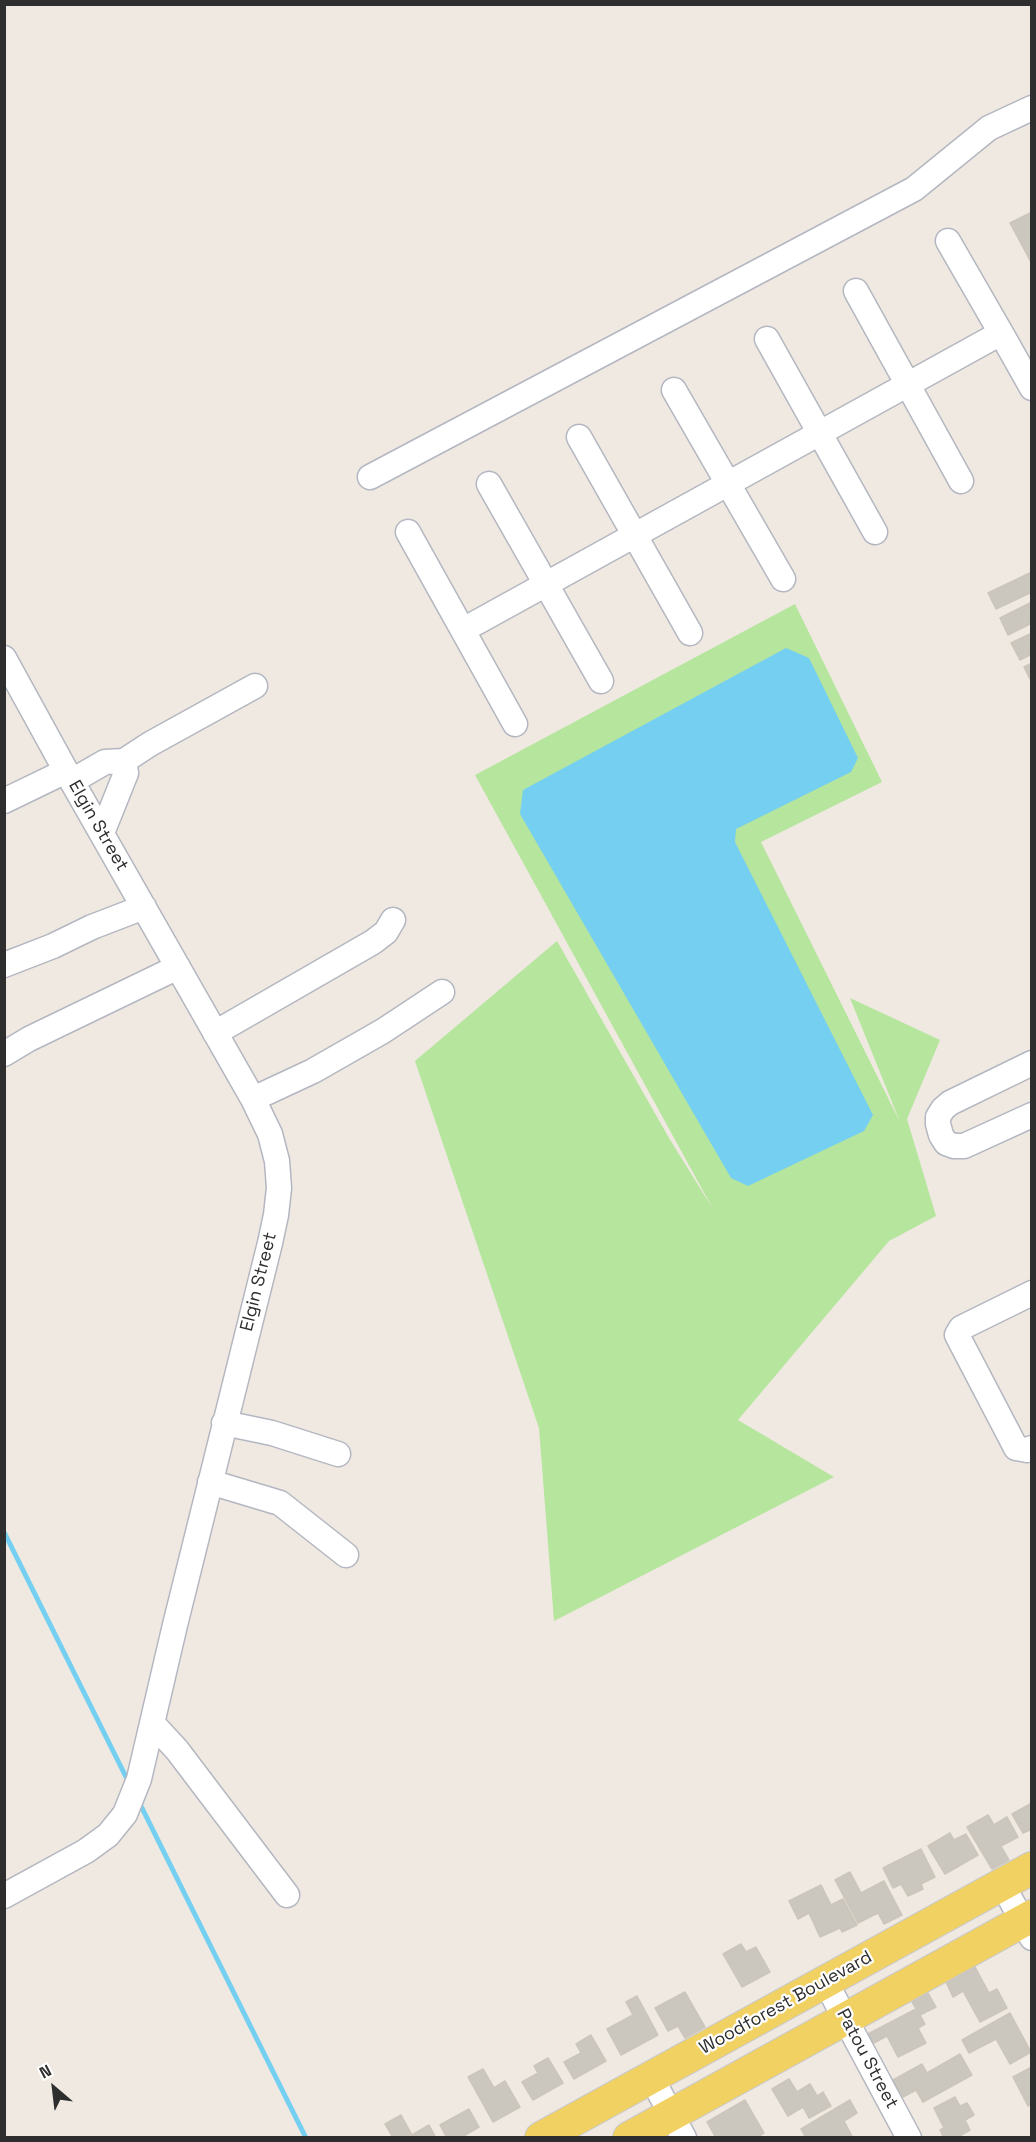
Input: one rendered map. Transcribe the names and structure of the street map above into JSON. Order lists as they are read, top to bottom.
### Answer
{
  "streets": {
    "main road": ["Woodforest Boulevard"],
    "street": ["Elgin Street", "Patou Street"]
  },
  "crossings": [
    ["Woodforest Boulevard", "Patou Street"]
  ],
  "north": "top left"
}
